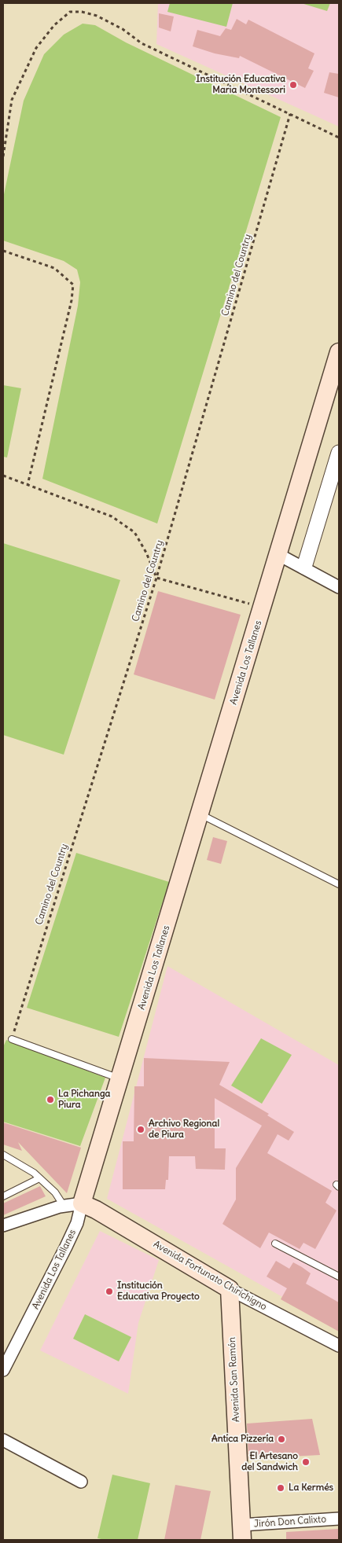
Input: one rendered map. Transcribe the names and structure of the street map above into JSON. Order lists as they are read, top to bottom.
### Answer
{
  "streets": {
    "main road": ["Avenida Los Tallanes", "Avenida Fortunato Chirichigno", "Avenida San Ramón"],
    "street": ["Jirón Don Calixto"],
    "path": ["Camino del Country"]
  },
  "crossings": [
    ["Avenida Los Tallanes", "Avenida Fortunato Chirichigno"],
    ["Avenida Fortunato Chirichigno", "Avenida San Ramón"],
    ["Avenida San Ramón", "Jirón Don Calixto"]
  ],
  "places": [
    "Institución Educativa Maria Montessori",
    "La Pichanga Piura",
    "Archivo Regional de Piura",
    "Institución Educativa Proyecto",
    "Antica Pizzería",
    "El Artesano del Sandwich",
    "La Kermés"
  ]
}
